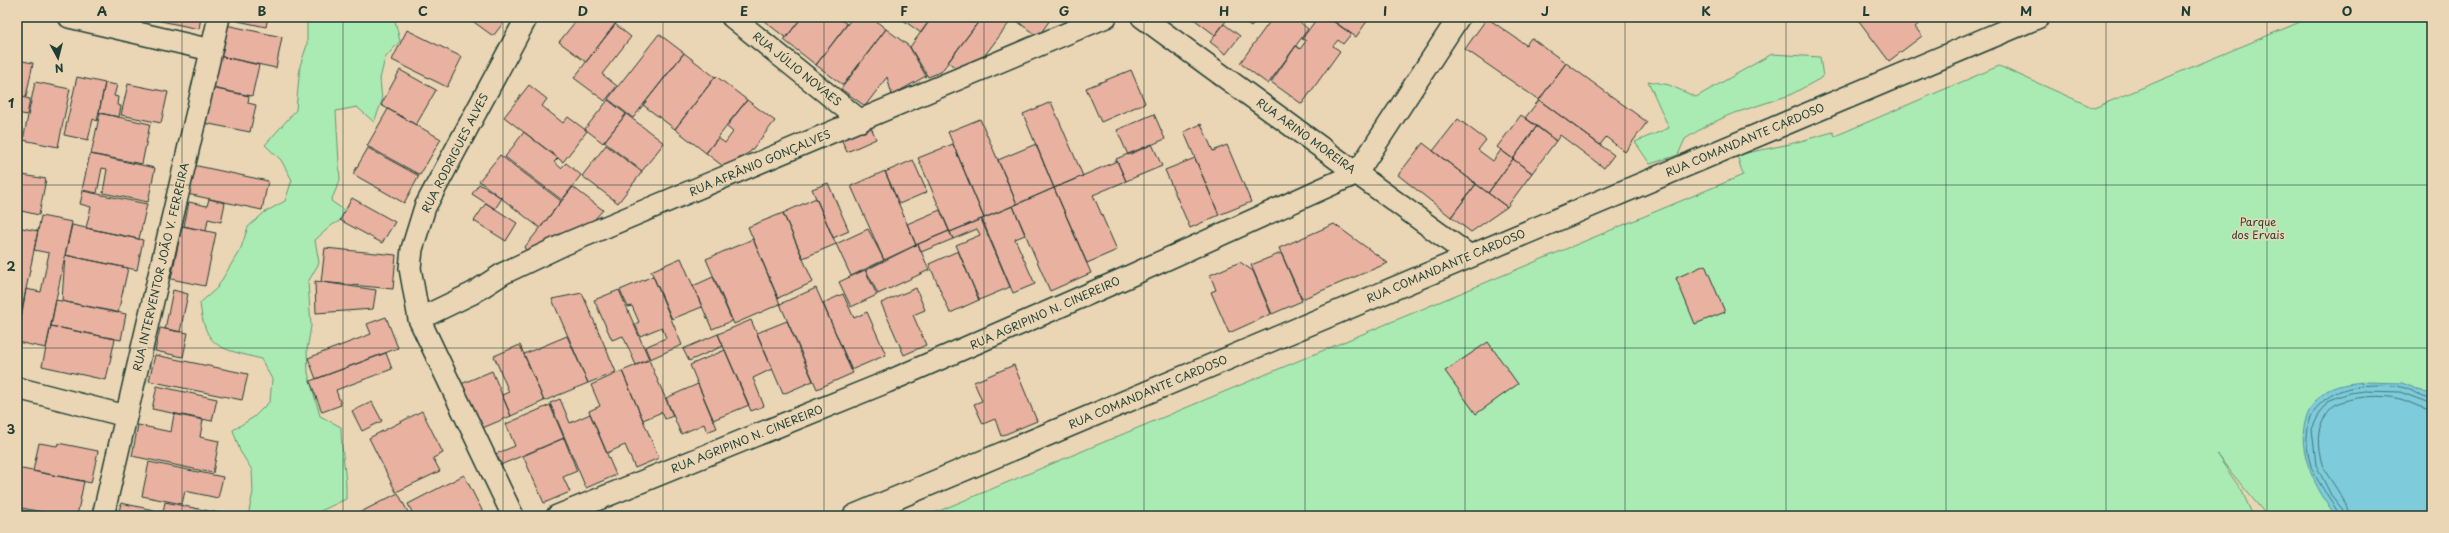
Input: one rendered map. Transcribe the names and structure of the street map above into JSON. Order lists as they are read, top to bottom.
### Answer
{
  "streets": {
    "street": [
      "RUA JÚLIO NOVAES",
      "RUA ARINO MOREIRA",
      "RUA COMANDANTE CARDOSO",
      "RUA RODRIGUES ALVES",
      "RUA AFRÂNIO GONÇALVES",
      "RUA INTERVENTOR JOÃO V. FERREIRA",
      "RUA AGRIPINO N. CINEREIRO"
    ]
  },
  "crossings": [
    ["RUA JÚLIO NOVAES", "RUA AFRÂNIO GONÇALVES"],
    ["RUA ARINO MOREIRA", "RUA COMANDANTE CARDOSO"],
    ["RUA ARINO MOREIRA", "RUA AGRIPINO N. CINEREIRO"],
    ["RUA RODRIGUES ALVES", "RUA AFRÂNIO GONÇALVES"]
  ],
  "parks": ["Parque dos Ervais"],
  "north": "bottom",
  "grid": {
    "columns": [
      "A",
      "B",
      "C",
      "D",
      "E",
      "F",
      "G",
      "H",
      "I",
      "J",
      "K",
      "L",
      "M",
      "N",
      "O"
    ],
    "rows": ["1", "2", "3"]
  }
}
